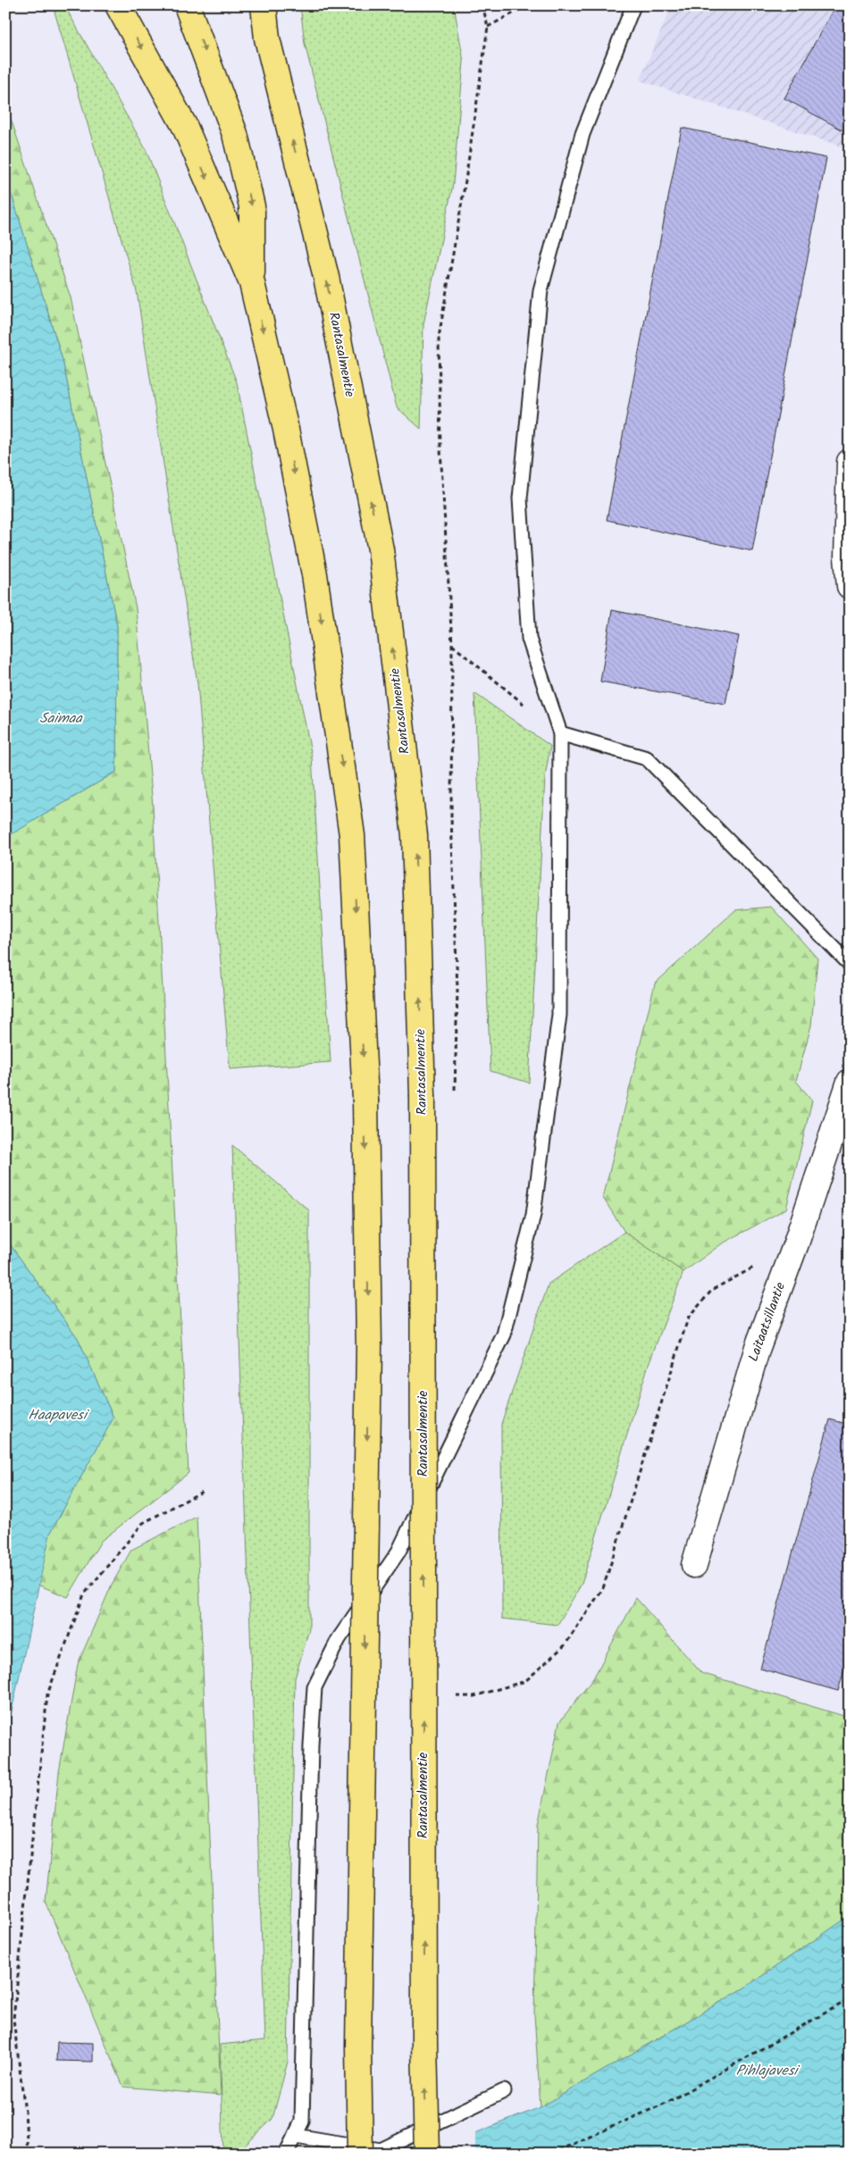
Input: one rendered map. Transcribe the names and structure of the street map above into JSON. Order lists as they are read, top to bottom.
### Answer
{
  "streets": {
    "highway": ["Rantasalmentie"],
    "street": ["Laitaatsillantie"]
  },
  "water": ["Saimaa", "Haapavesi", "Pihlajavesi"]
}
